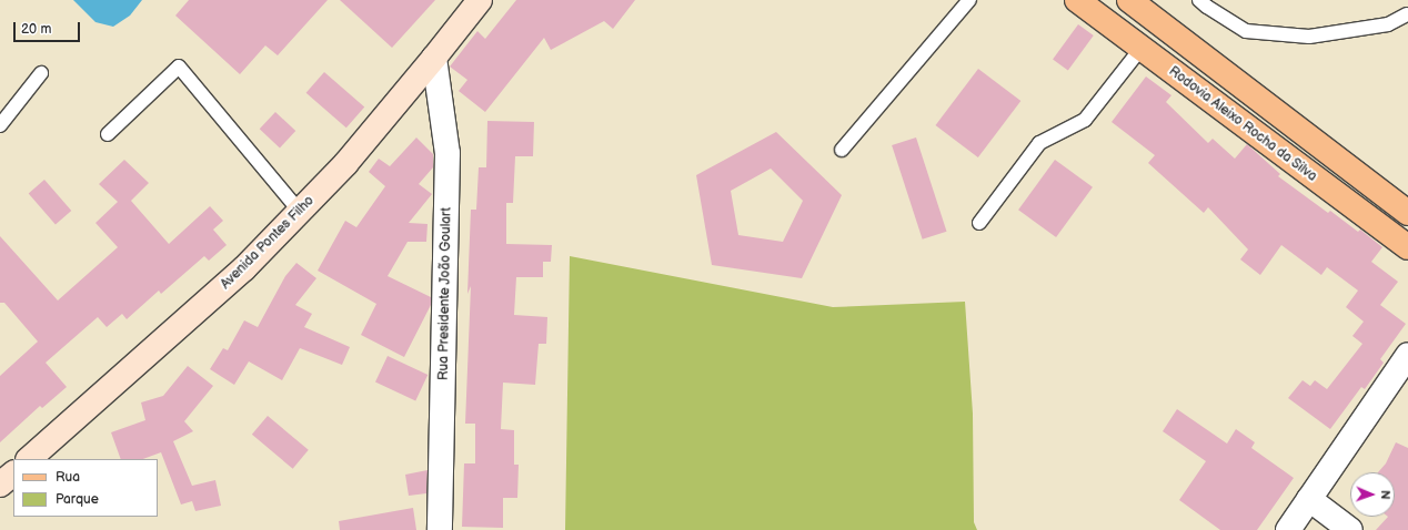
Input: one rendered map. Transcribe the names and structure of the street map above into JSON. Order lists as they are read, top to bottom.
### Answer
{
  "streets": {
    "main road": ["Rodovia Aleixo Rocha da Silva"],
    "street": ["Avenida Pontes Filho", "Rua Presidente João Goulart"]
  },
  "crossings": [
    ["Avenida Pontes Filho", "Rua Presidente João Goulart"]
  ],
  "legend": ["Rua", "Parque"],
  "scale_bar": "20 m",
  "north": "right"
}
